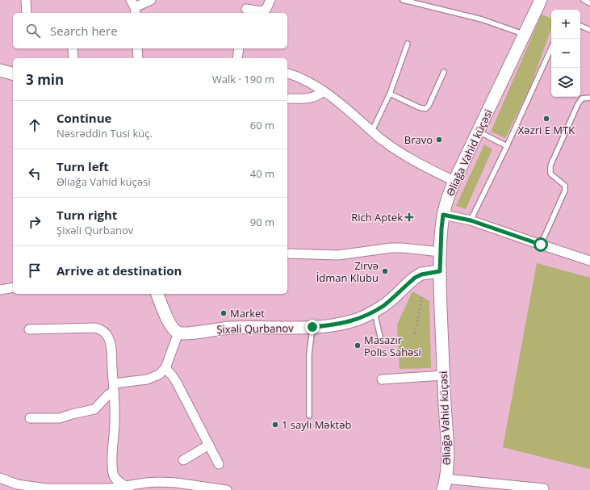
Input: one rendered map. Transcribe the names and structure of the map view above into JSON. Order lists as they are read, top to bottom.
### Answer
{
  "streets": {
    "main road": ["Əliağa Vahid küçəsi", "Şixəli Qurbanov"]
  },
  "crossings": [
    ["Əliağa Vahid küçəsi", "Şixəli Qurbanov"]
  ],
  "places": {
    "other": [
      "Xəzri E MTK",
      "Bravo",
      "Zirvə İdman Klubu",
      "Market",
      "Masazır Polis Sahəsi",
      "1 saylı Məktəb"
    ],
    "health": ["Rich Aptek"]
  },
  "page": {
    "map_buttons": ["+", "−"],
    "search": "Search here",
    "heading": ["3 min", "Walk · 190 m"],
    "list": [
      ["Continue", "Nəsrəddin Tusi küç.", "60 m"],
      ["Turn left", "Əliağa Vahid küçəsi", "40 m"],
      ["Turn right", "Şixəli Qurbanov", "90 m"],
      "Arrive at destination"
    ]
  }
}
